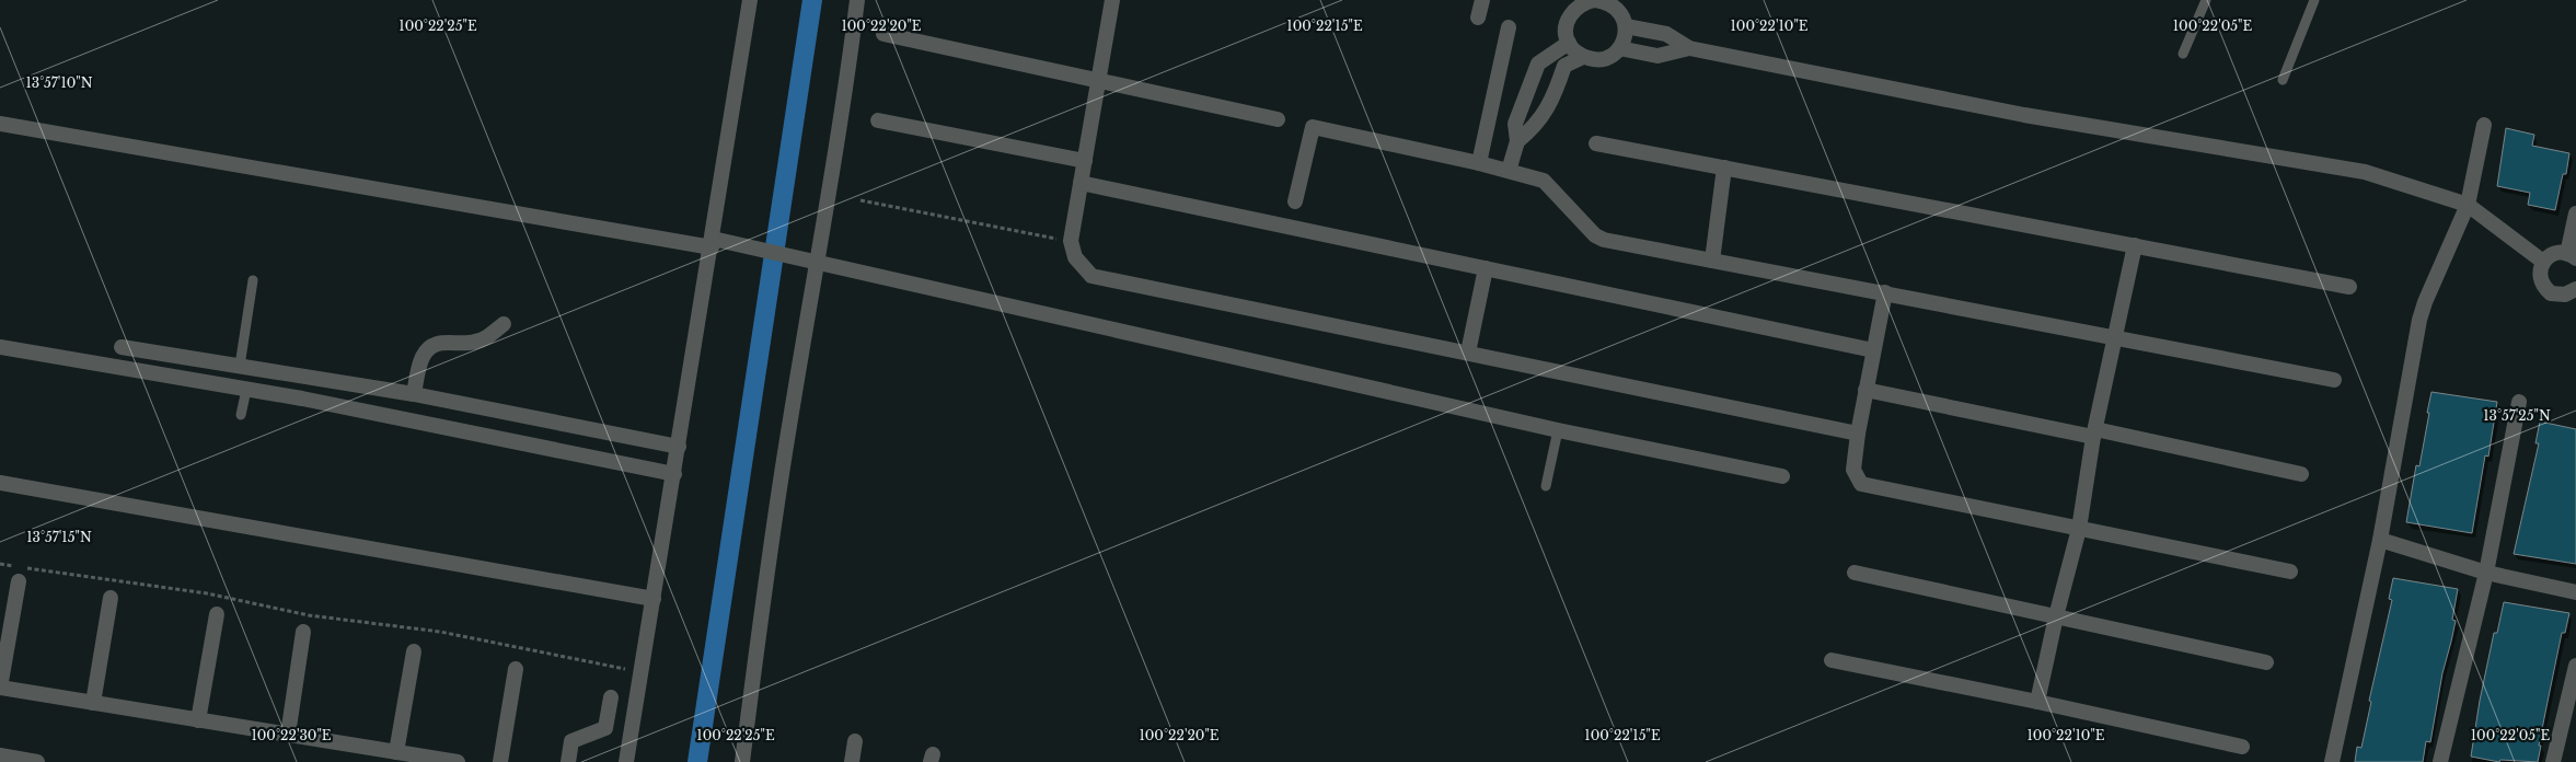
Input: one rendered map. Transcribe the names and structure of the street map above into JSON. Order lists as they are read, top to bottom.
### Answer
{
  "coordinates": [
    "100°22'25\"E",
    "100°22'20\"E",
    "100°22'15\"E",
    "100°22'10\"E",
    "100°22'05\"E",
    "13°57'10\"N",
    "13°57'25\"N",
    "13°57'15\"N",
    "100°22'30\"E"
  ]
}
